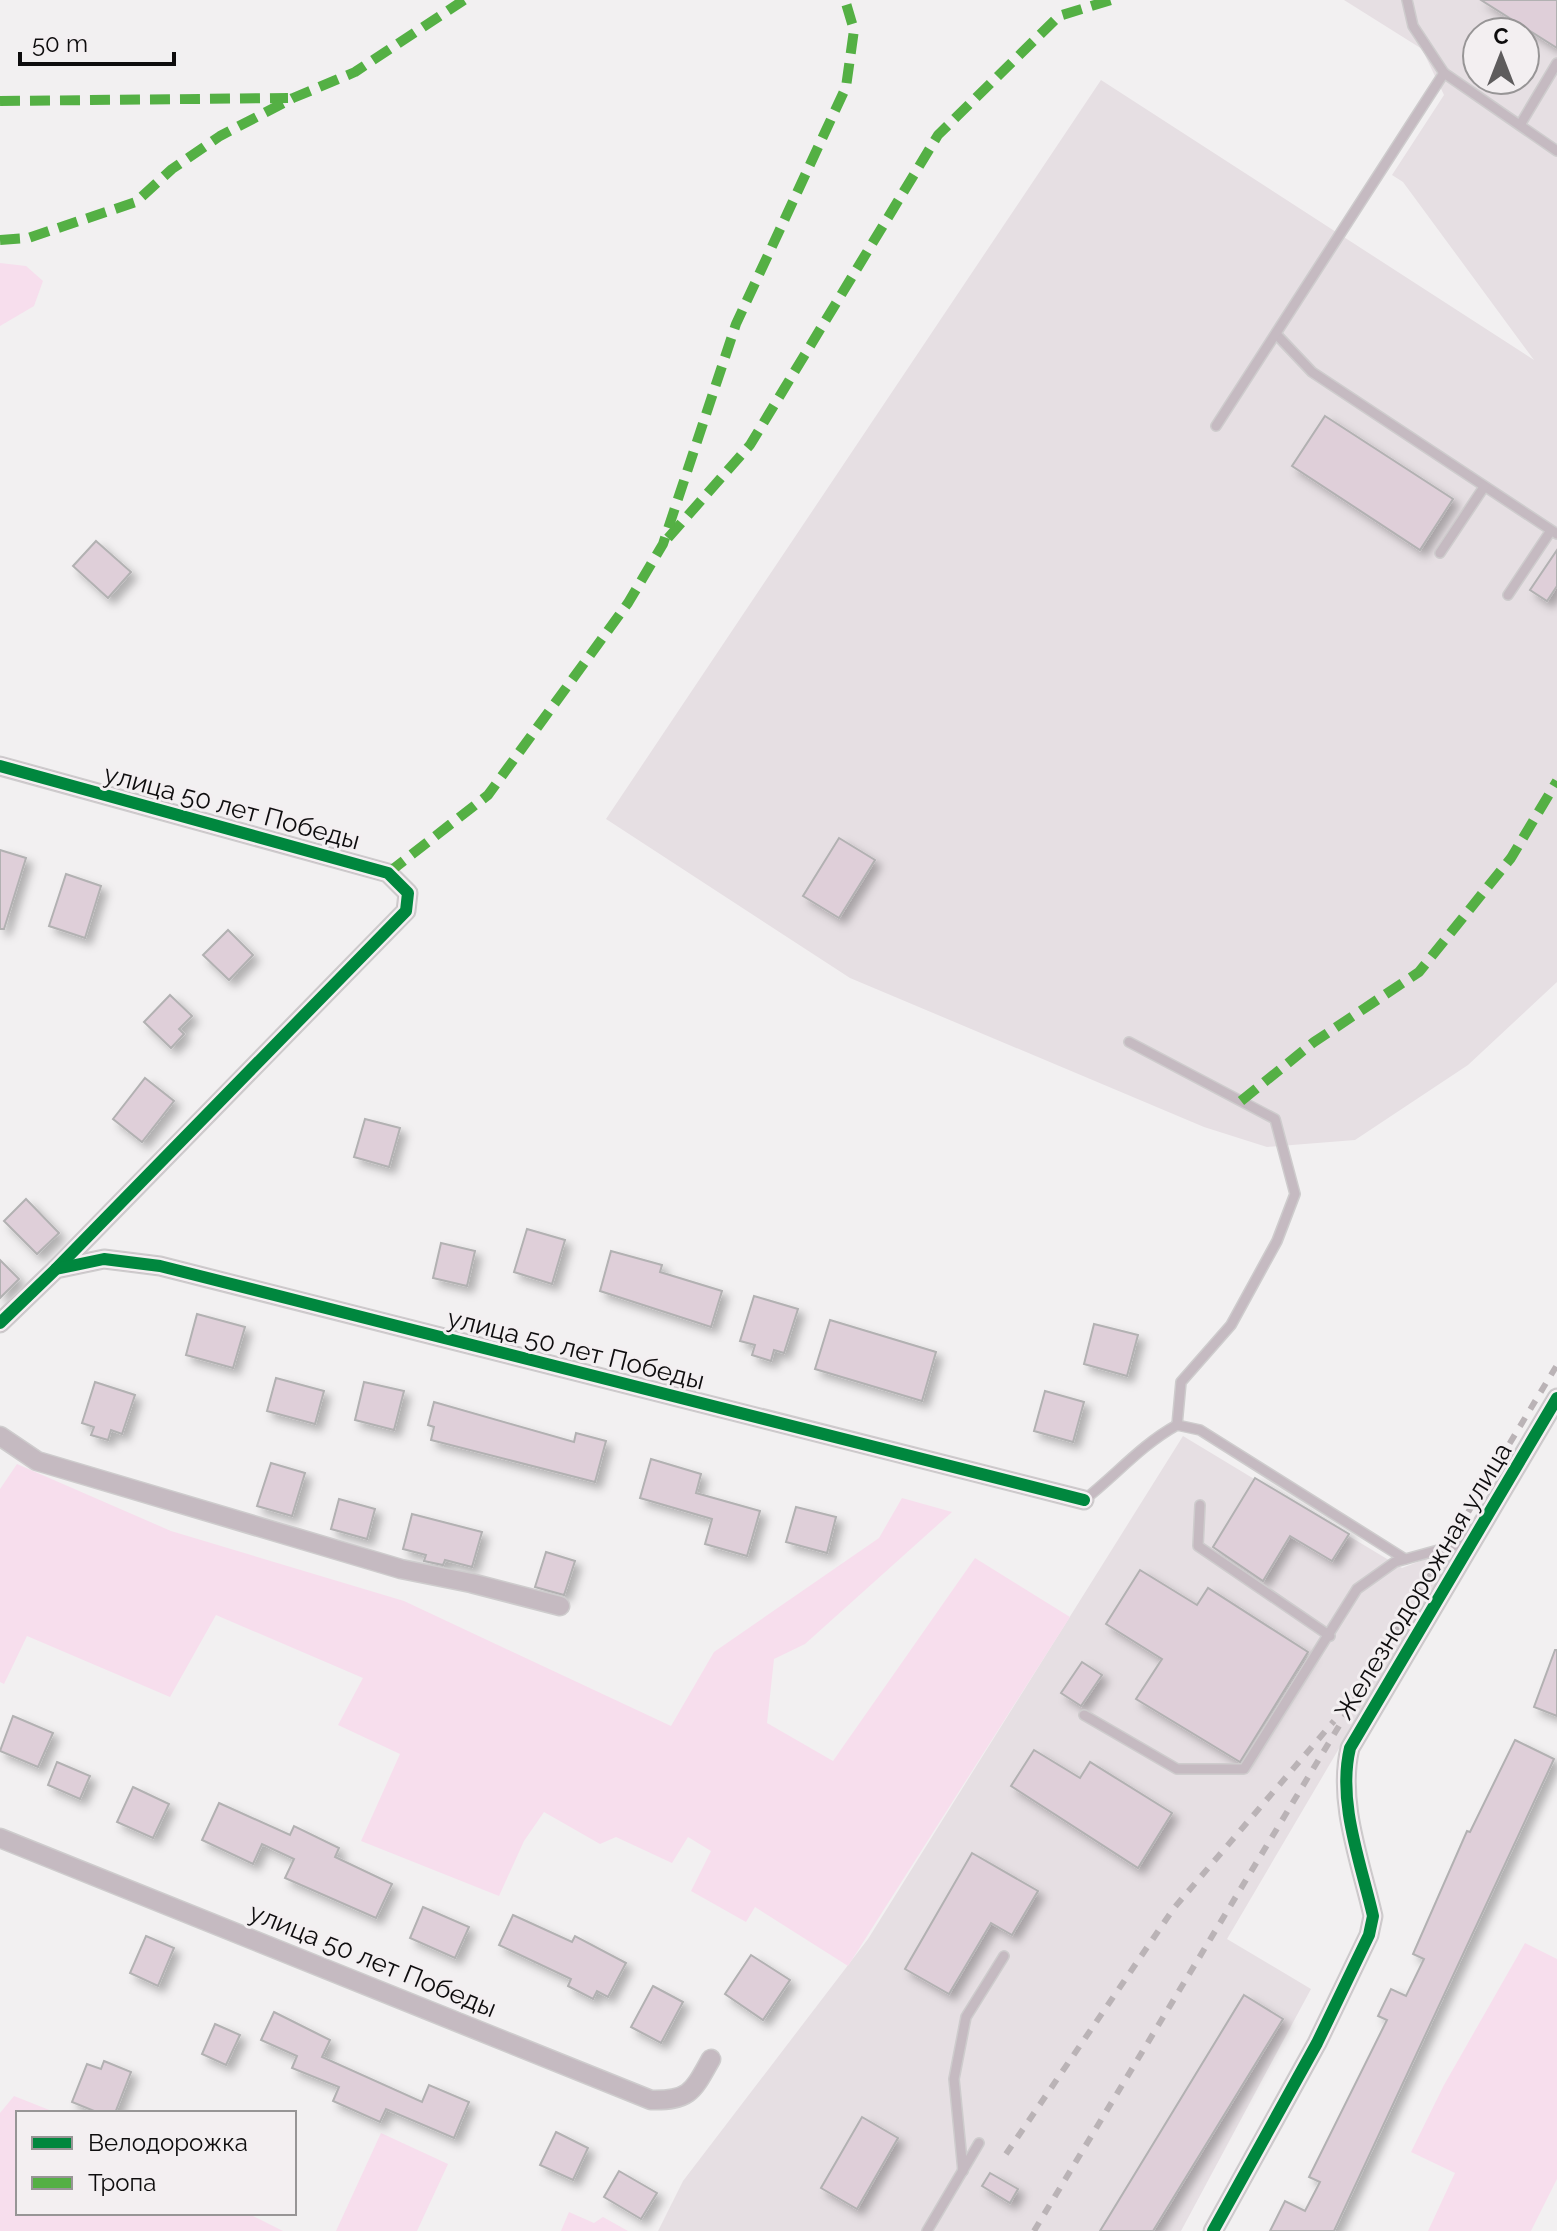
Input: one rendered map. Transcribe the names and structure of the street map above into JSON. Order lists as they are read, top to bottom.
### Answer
{
  "streets": {
    "street": ["улица 50 лет Победы", "Железнодорожная улица"]
  },
  "legend": ["Велодорожка", "Тропа"],
  "scale_bar": "50 m",
  "north": "top"
}
